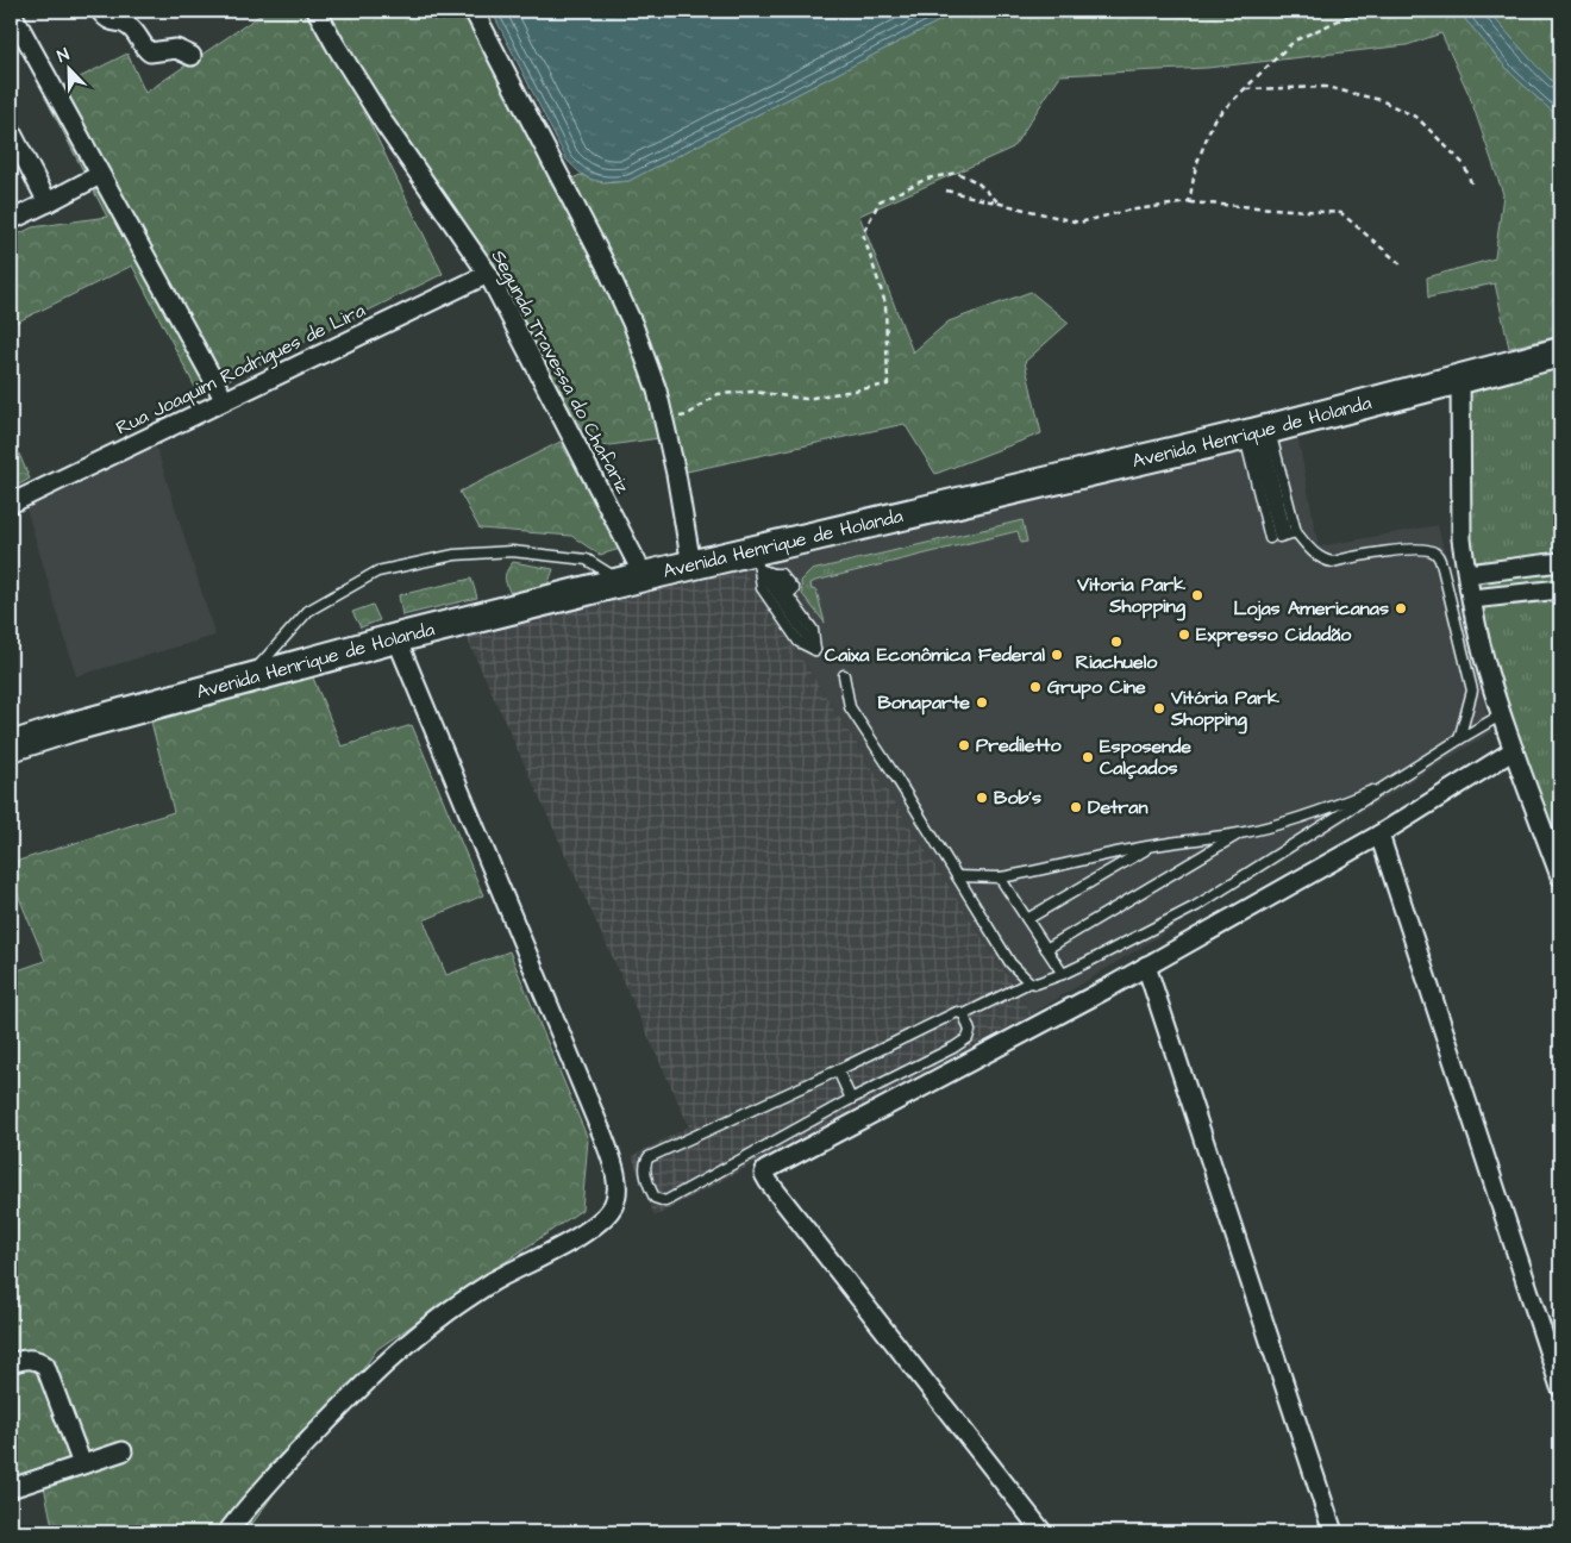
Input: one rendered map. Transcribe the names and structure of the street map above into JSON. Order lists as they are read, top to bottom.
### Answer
{
  "streets": {
    "main road": ["Avenida Henrique de Holanda"],
    "street": ["Rua Joaquim Rodrigues de Lira", "Segunda Travessa do Chafariz"]
  },
  "crossings": [
    ["Rua Joaquim Rodrigues de Lira", "Segunda Travessa do Chafariz"],
    ["Segunda Travessa do Chafariz", "Avenida Henrique de Holanda"]
  ],
  "places": [
    "Vitoria Park Shopping",
    "Lojas Americanas",
    "Expresso Cidadão",
    "Riachuelo",
    "Caixa Econômica Federal",
    "Grupo Cine",
    "Bonaparte",
    "Vitória Park Shopping",
    "Prediletto",
    "Esposende Calçados",
    "Bob's",
    "Detran"
  ],
  "north": "top left"
}
